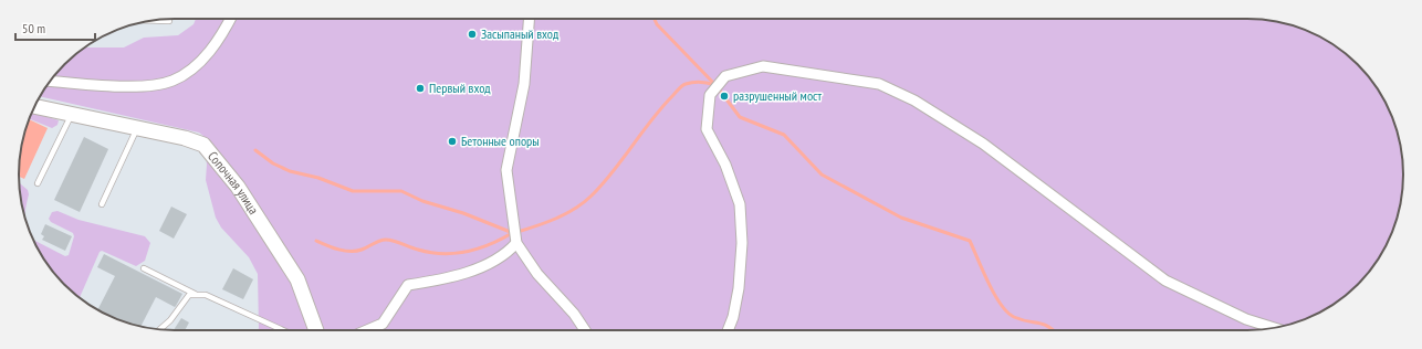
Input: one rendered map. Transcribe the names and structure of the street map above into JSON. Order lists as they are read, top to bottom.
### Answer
{
  "streets": {
    "main road": ["Сопочная улица"]
  },
  "places": [
    "Засыпаный вход",
    "Первый вход",
    "разрушенный мост",
    "Бетонные опоры"
  ],
  "scale_bar": "50 m"
}
